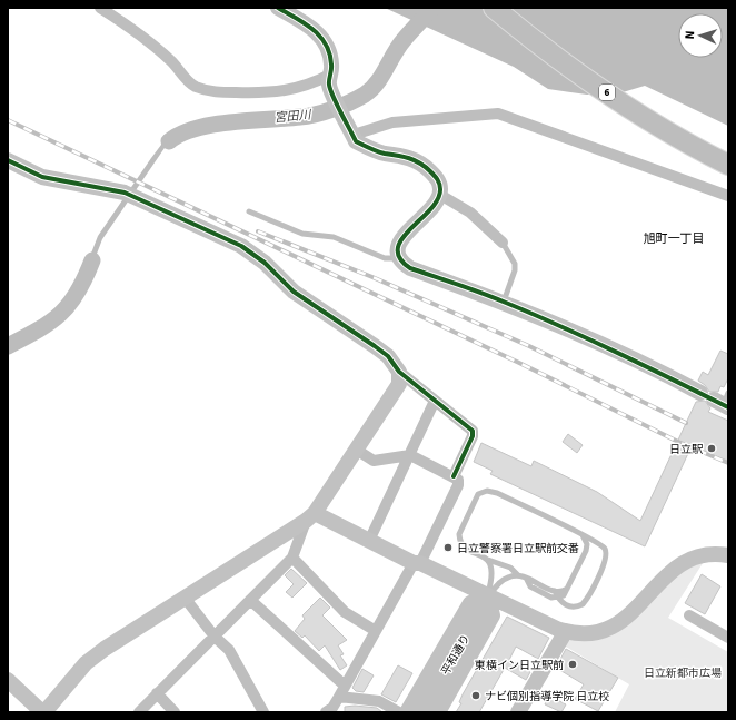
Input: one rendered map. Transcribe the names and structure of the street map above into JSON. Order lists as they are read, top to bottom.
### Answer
{
  "streets": {
    "highway": ["6"],
    "street": ["平和通り"]
  },
  "districts": ["旭町一丁目"],
  "water": ["宮田川"],
  "parks": ["日立新都市広場"],
  "places": [
    "日立駅",
    "日立警察署日立駅前交番",
    "東横イン日立駅前",
    "ナビ個別指導学院 日立校"
  ],
  "north": "left"
}
